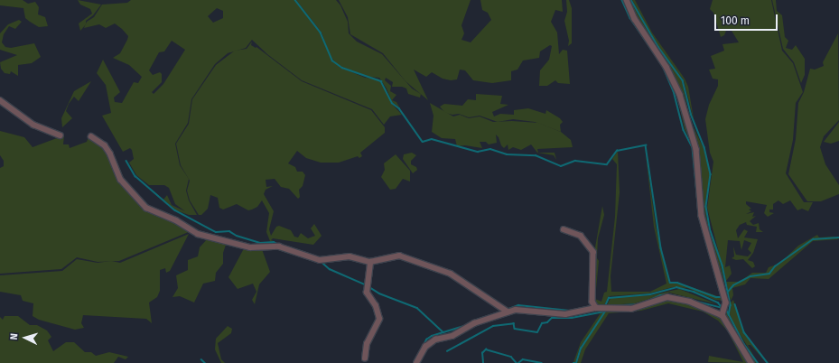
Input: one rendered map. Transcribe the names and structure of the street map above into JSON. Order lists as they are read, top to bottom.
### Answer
{
  "scale_bar": "100 m",
  "north": "left"
}
